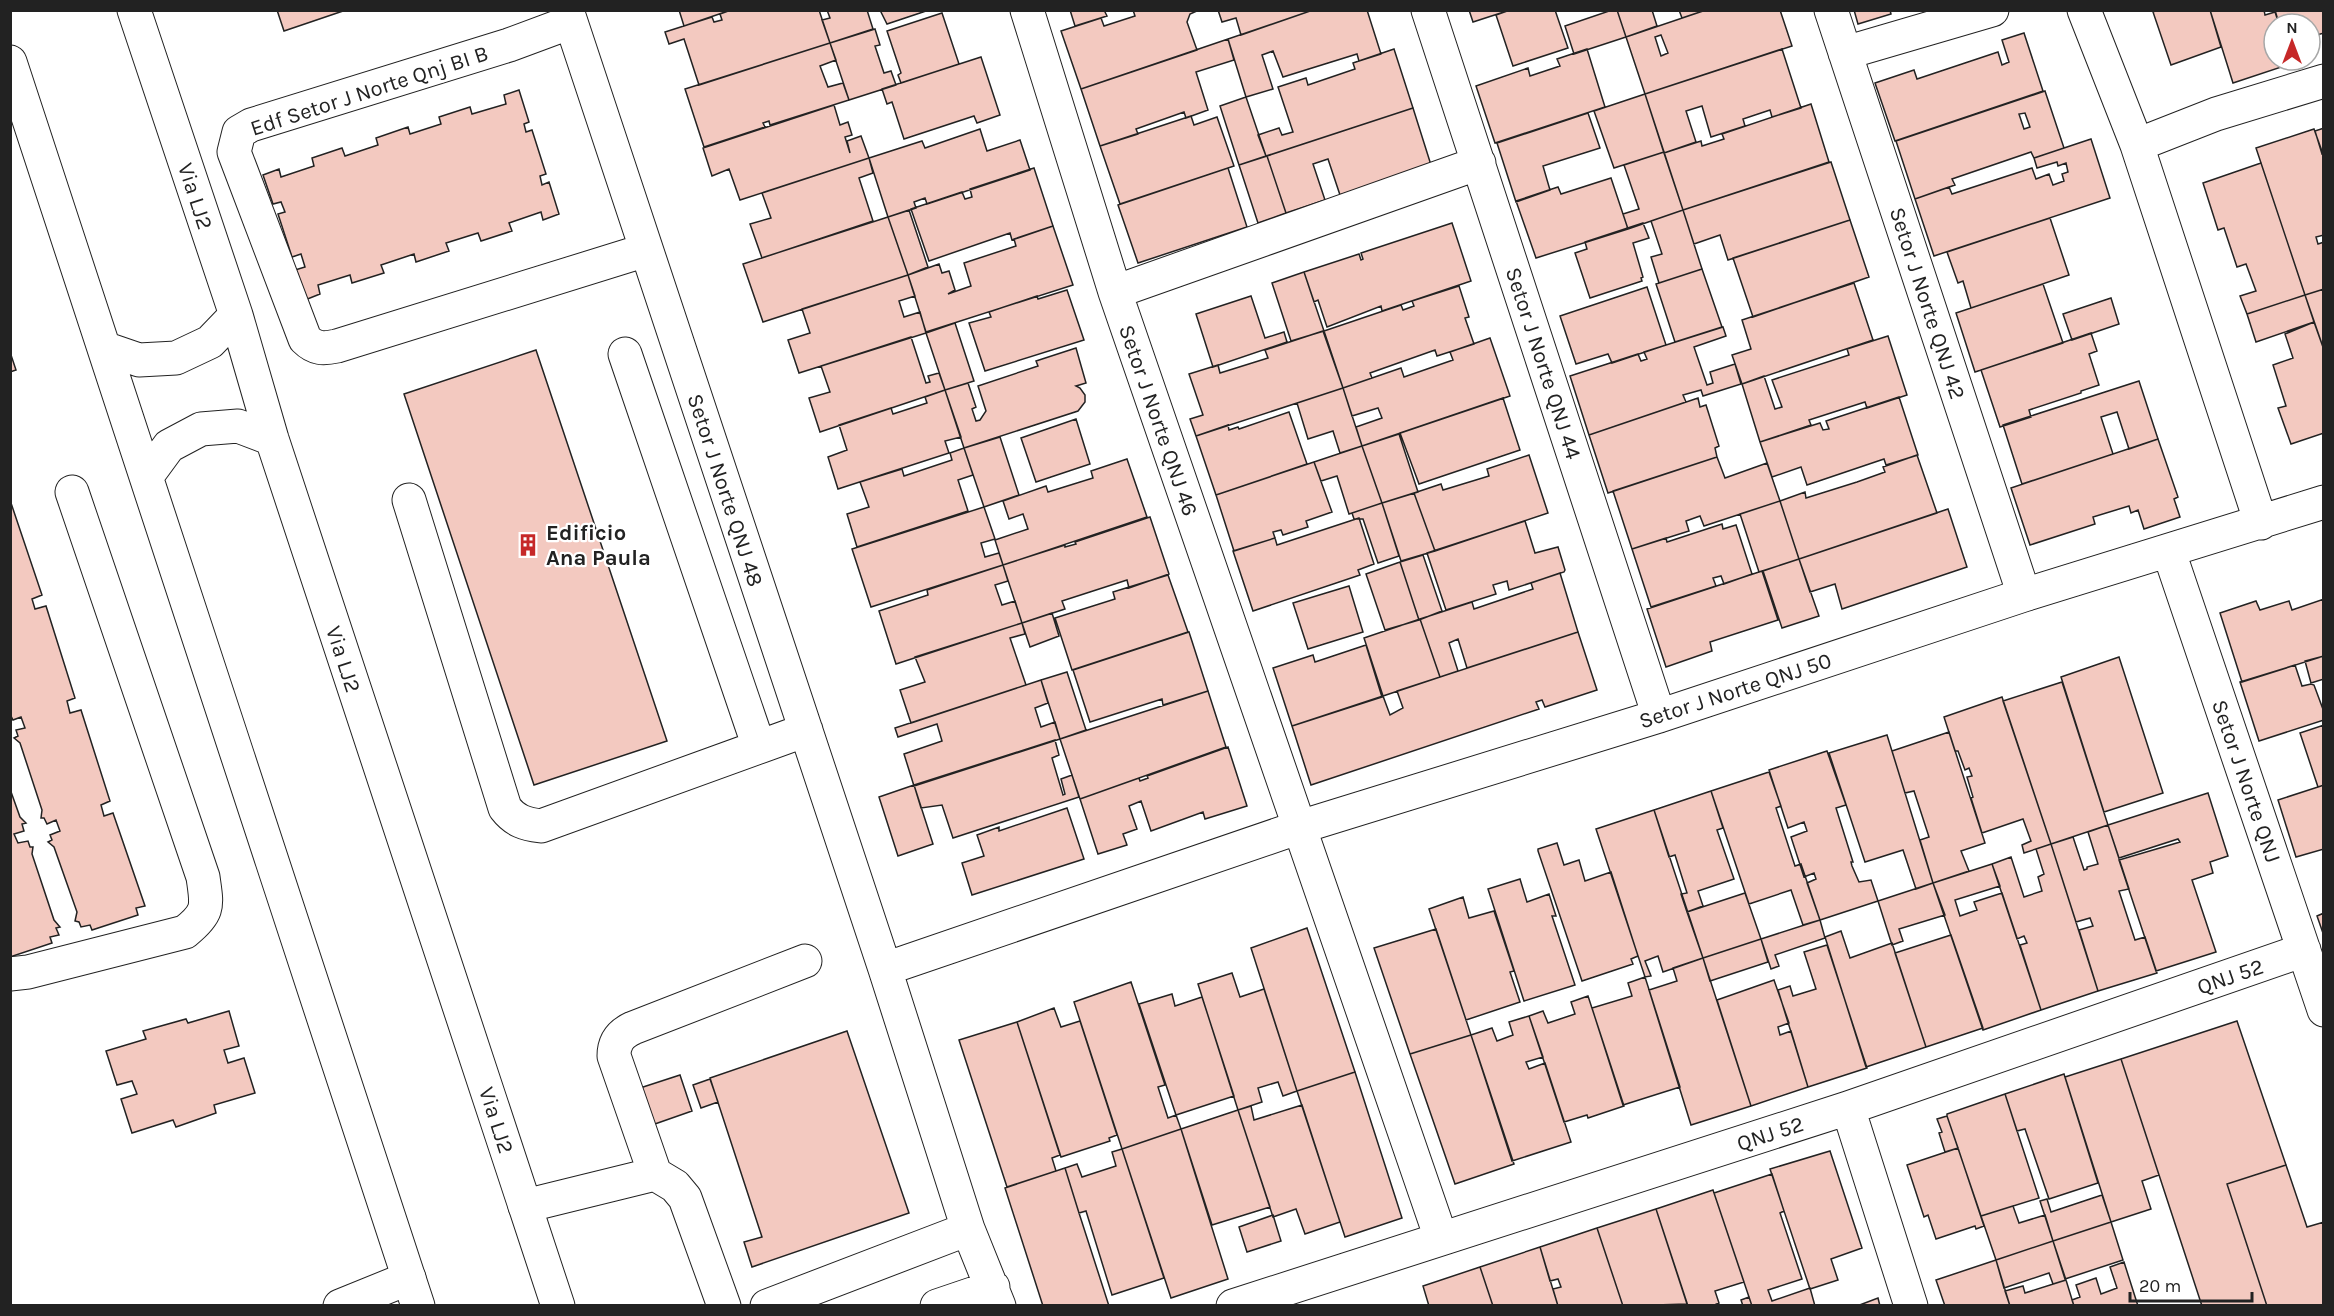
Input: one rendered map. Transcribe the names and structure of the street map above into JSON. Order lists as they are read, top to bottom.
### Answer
{
  "streets": {
    "street": [
      "Edf Setor J Norte Qnj BI B",
      "Via LJ2",
      "Setor J Norte QNJ 42",
      "Setor J Norte QNJ 44",
      "Setor J Norte QNJ 46",
      "Setor J Norte QNJ 48",
      "Setor J Norte QNJ 50",
      "Setor J Norte QNJ",
      "QNJ 52"
    ]
  },
  "crossings": [
    ["Edf Setor J Norte Qnj BI B", "Setor J Norte QNJ 48"],
    ["Setor J Norte QNJ 42", "Setor J Norte QNJ 50"],
    ["Setor J Norte QNJ 44", "Setor J Norte QNJ 50"],
    ["Setor J Norte QNJ 46", "Setor J Norte QNJ 50"],
    ["Setor J Norte QNJ 46", "QNJ 52"],
    ["Setor J Norte QNJ 48", "Setor J Norte QNJ 50"],
    ["Setor J Norte QNJ 50", "Setor J Norte QNJ"],
    ["Setor J Norte QNJ", "QNJ 52"]
  ],
  "places": {
    "building": ["Edificio Ana Paula"]
  },
  "scale_bar": "20 m",
  "north": "top"
}
